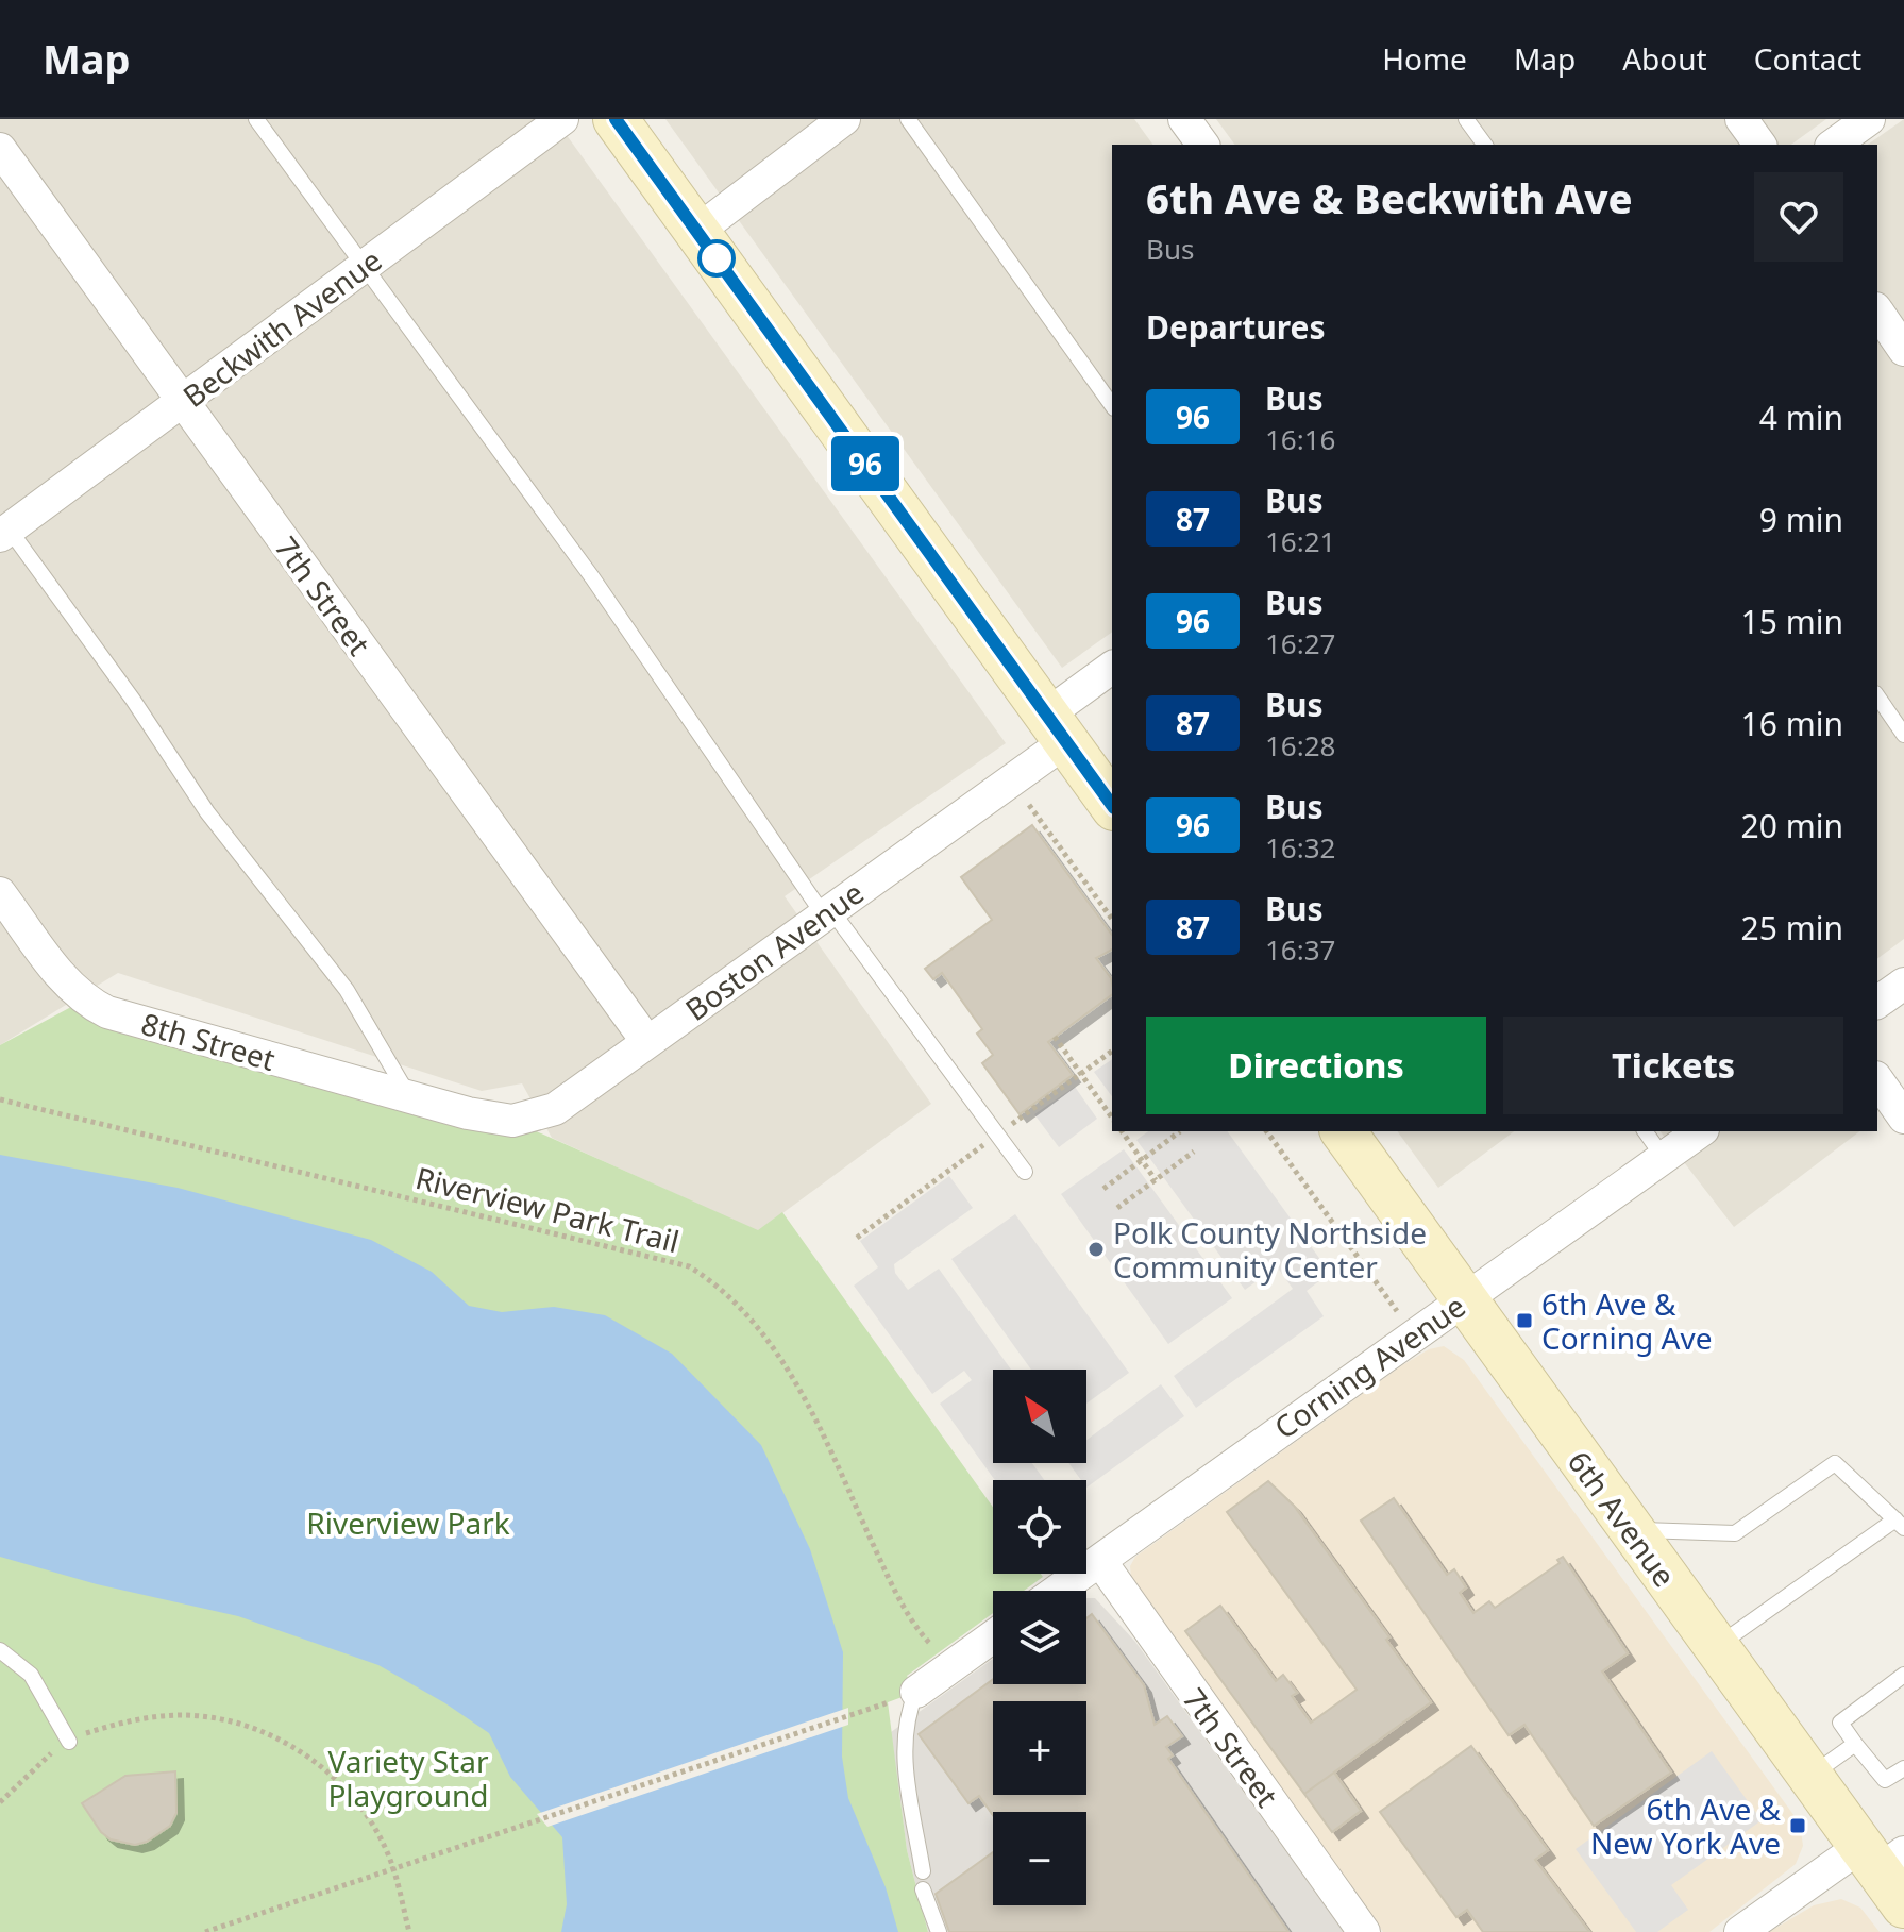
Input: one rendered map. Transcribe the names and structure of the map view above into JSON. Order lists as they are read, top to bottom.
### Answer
{
  "streets": {
    "main road": ["6th Avenue"],
    "street": [
      "Beckwith Avenue",
      "7th Street",
      "Boston Avenue",
      "8th Street",
      "Corning Avenue"
    ],
    "path": ["Riverview Park Trail"]
  },
  "crossings": [
    ["Beckwith Avenue", "7th Street"],
    ["7th Street", "Boston Avenue"],
    ["7th Street", "Corning Avenue"],
    ["Boston Avenue", "8th Street"],
    ["Corning Avenue", "6th Avenue"]
  ],
  "parks": ["Riverview Park", "Variety Star Playground"],
  "places": {
    "other": ["Polk County Northside Community Center"],
    "transit": ["6th Ave & Corning Ave", "6th Ave & New York Ave"]
  },
  "lines": ["bus line 96"],
  "north": "top left",
  "page": {
    "header": "Map",
    "nav": [
      "Home",
      "Map",
      "About",
      "Contact"
    ],
    "on_map": "96",
    "heading": [
      ["6th Ave & Beckwith Ave", "Bus"],
      "Departures"
    ],
    "list": [
      {
        "mark": "96",
        "name": "Bus",
        "note": "16:16",
        "value": "4 min"
      },
      {
        "mark": "87",
        "name": "Bus",
        "note": "16:21",
        "value": "9 min"
      },
      {
        "mark": "96",
        "name": "Bus",
        "note": "16:27",
        "value": "15 min"
      },
      {
        "mark": "87",
        "name": "Bus",
        "note": "16:28",
        "value": "16 min"
      },
      {
        "mark": "96",
        "name": "Bus",
        "note": "16:32",
        "value": "20 min"
      },
      {
        "mark": "87",
        "name": "Bus",
        "note": "16:37",
        "value": "25 min"
      }
    ],
    "buttons": ["Directions", "Tickets"],
    "map_buttons": ["+", "−"]
  }
}
